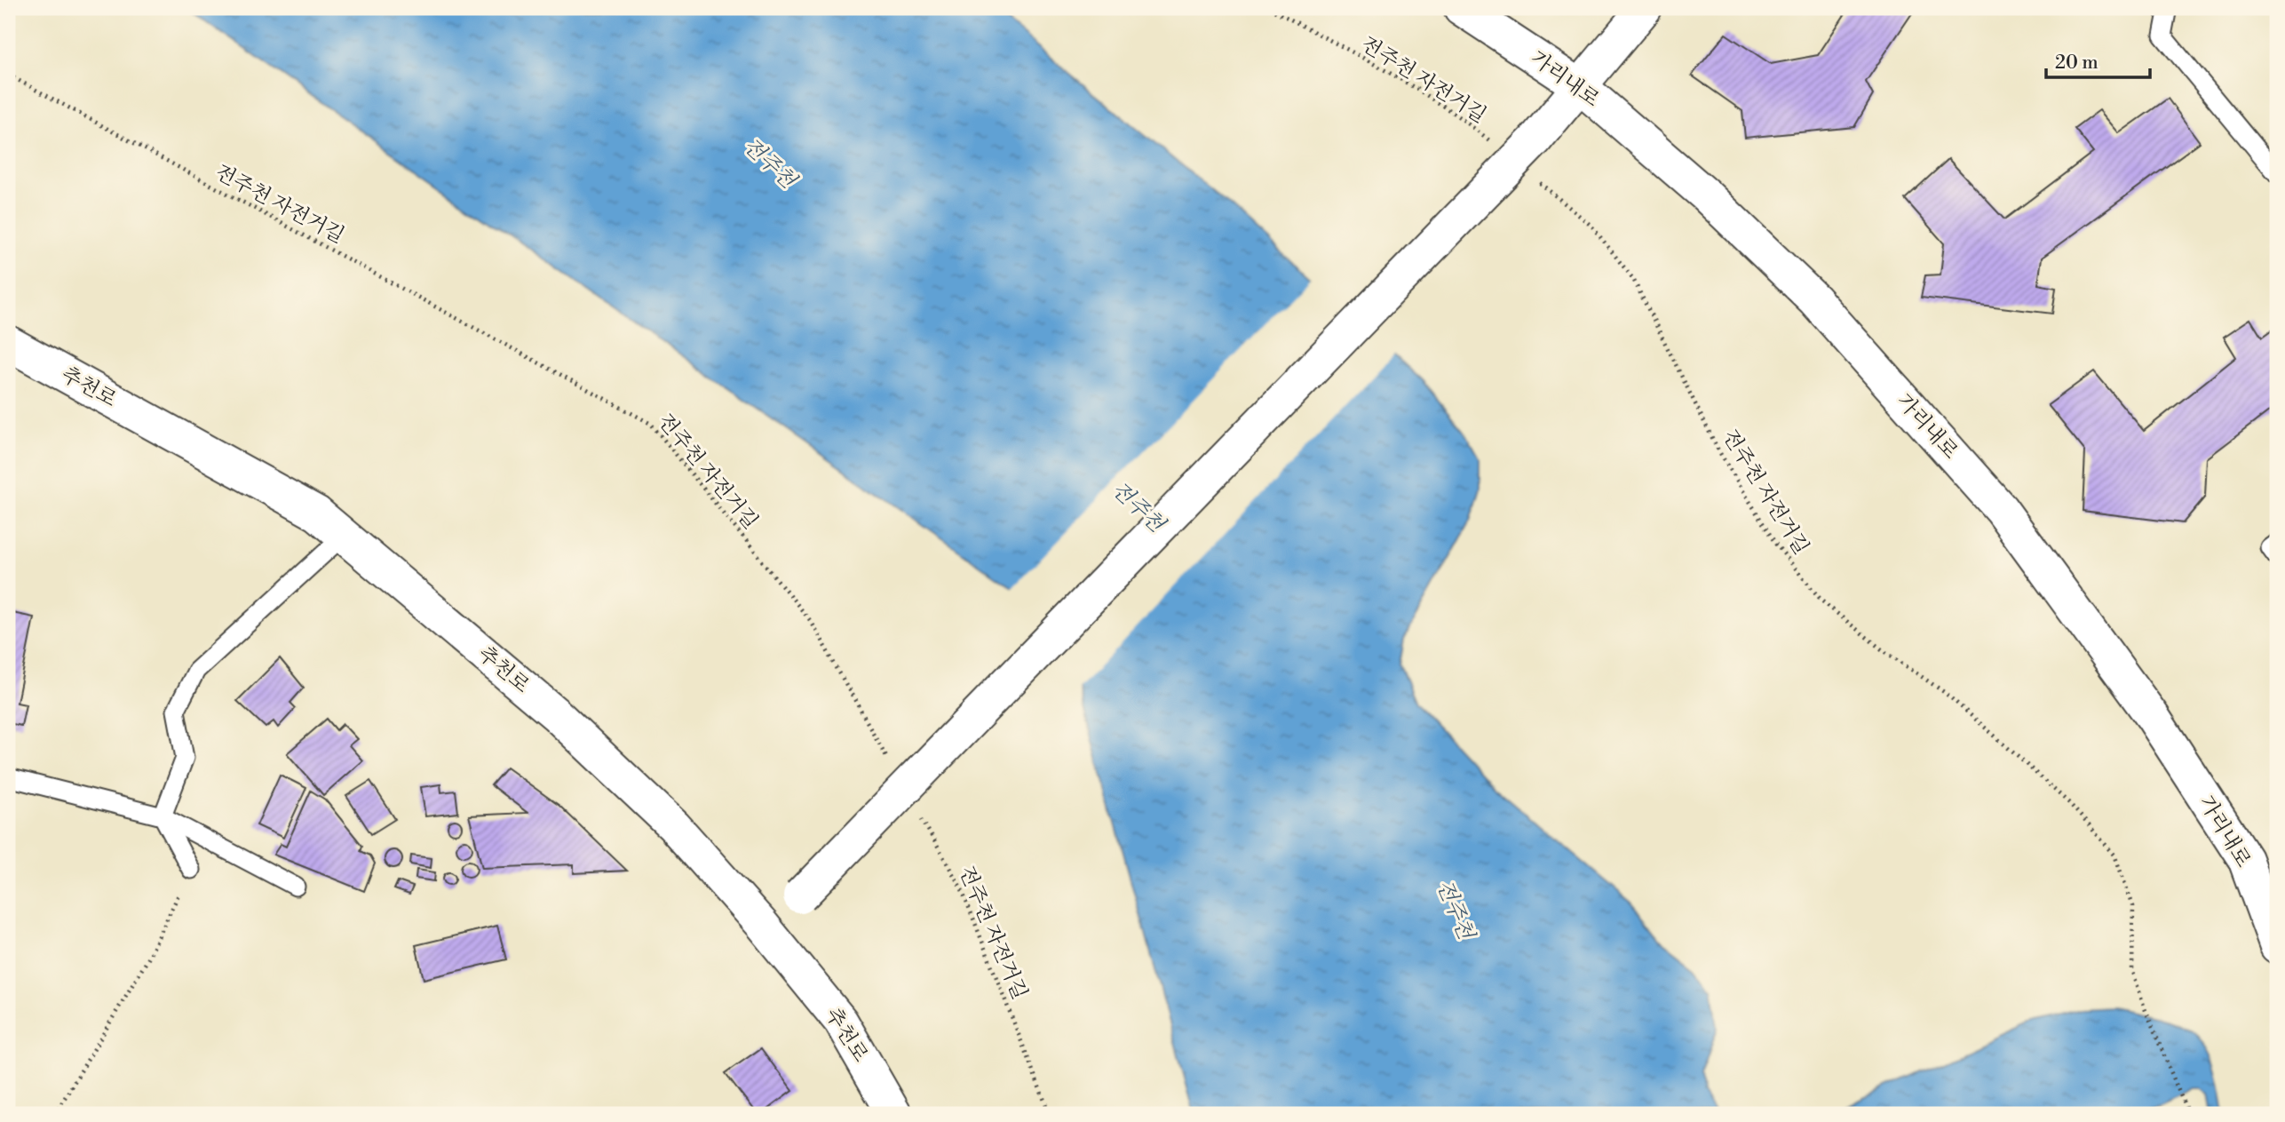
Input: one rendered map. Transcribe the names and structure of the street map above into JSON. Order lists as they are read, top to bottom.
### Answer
{
  "streets": {
    "street": ["가리내로", "추천로"],
    "path": ["전주천 자전거길"]
  },
  "water": ["전주천"],
  "scale_bar": "20 m"
}
